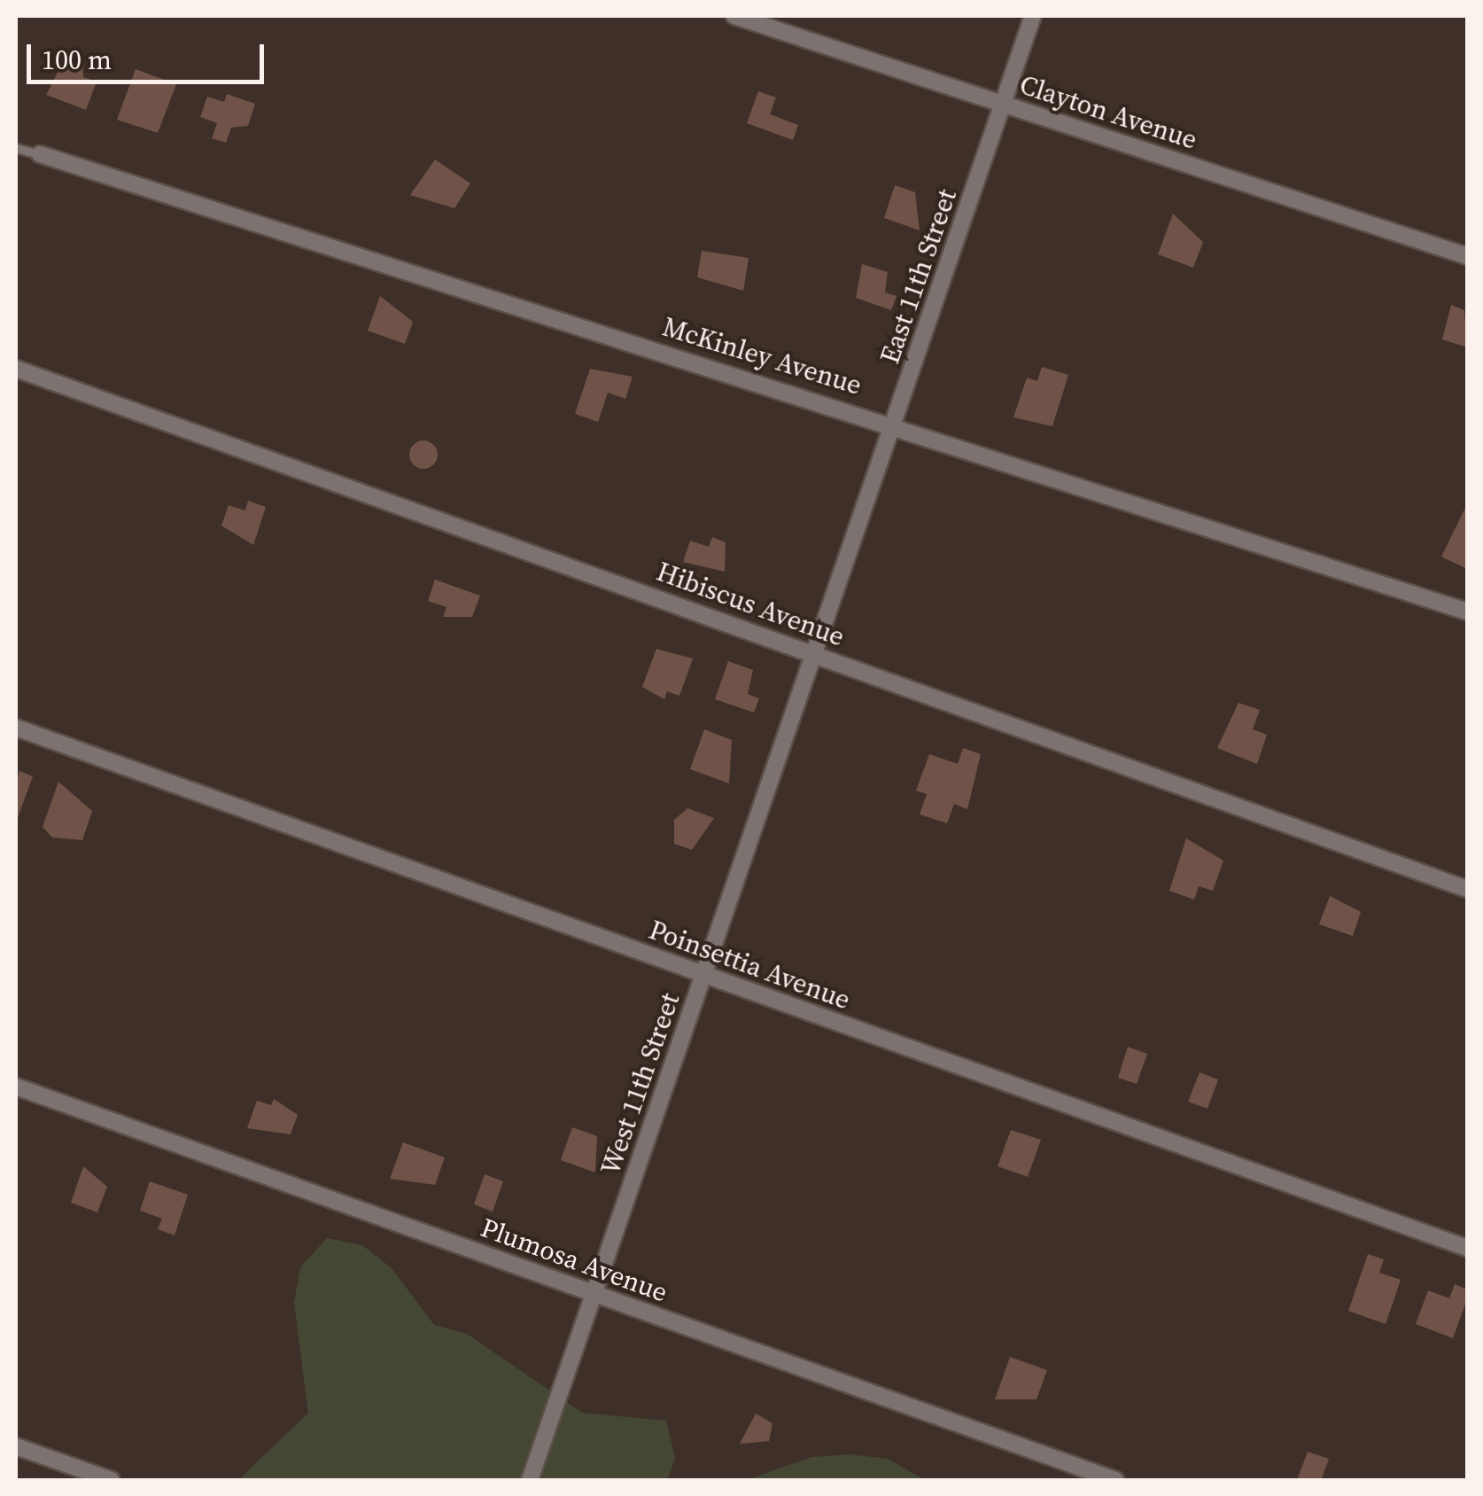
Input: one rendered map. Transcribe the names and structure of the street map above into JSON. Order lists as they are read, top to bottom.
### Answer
{
  "streets": {
    "street": [
      "Clayton Avenue",
      "East 11th Street",
      "McKinley Avenue",
      "Hibiscus Avenue",
      "Poinsettia Avenue",
      "West 11th Street",
      "Plumosa Avenue"
    ]
  },
  "crossings": [
    ["Clayton Avenue", "East 11th Street"],
    ["East 11th Street", "McKinley Avenue"],
    ["East 11th Street", "Hibiscus Avenue"],
    ["East 11th Street", "West 11th Street"],
    ["Hibiscus Avenue", "West 11th Street"],
    ["Poinsettia Avenue", "West 11th Street"],
    ["West 11th Street", "Plumosa Avenue"]
  ],
  "scale_bar": "100 m"
}
